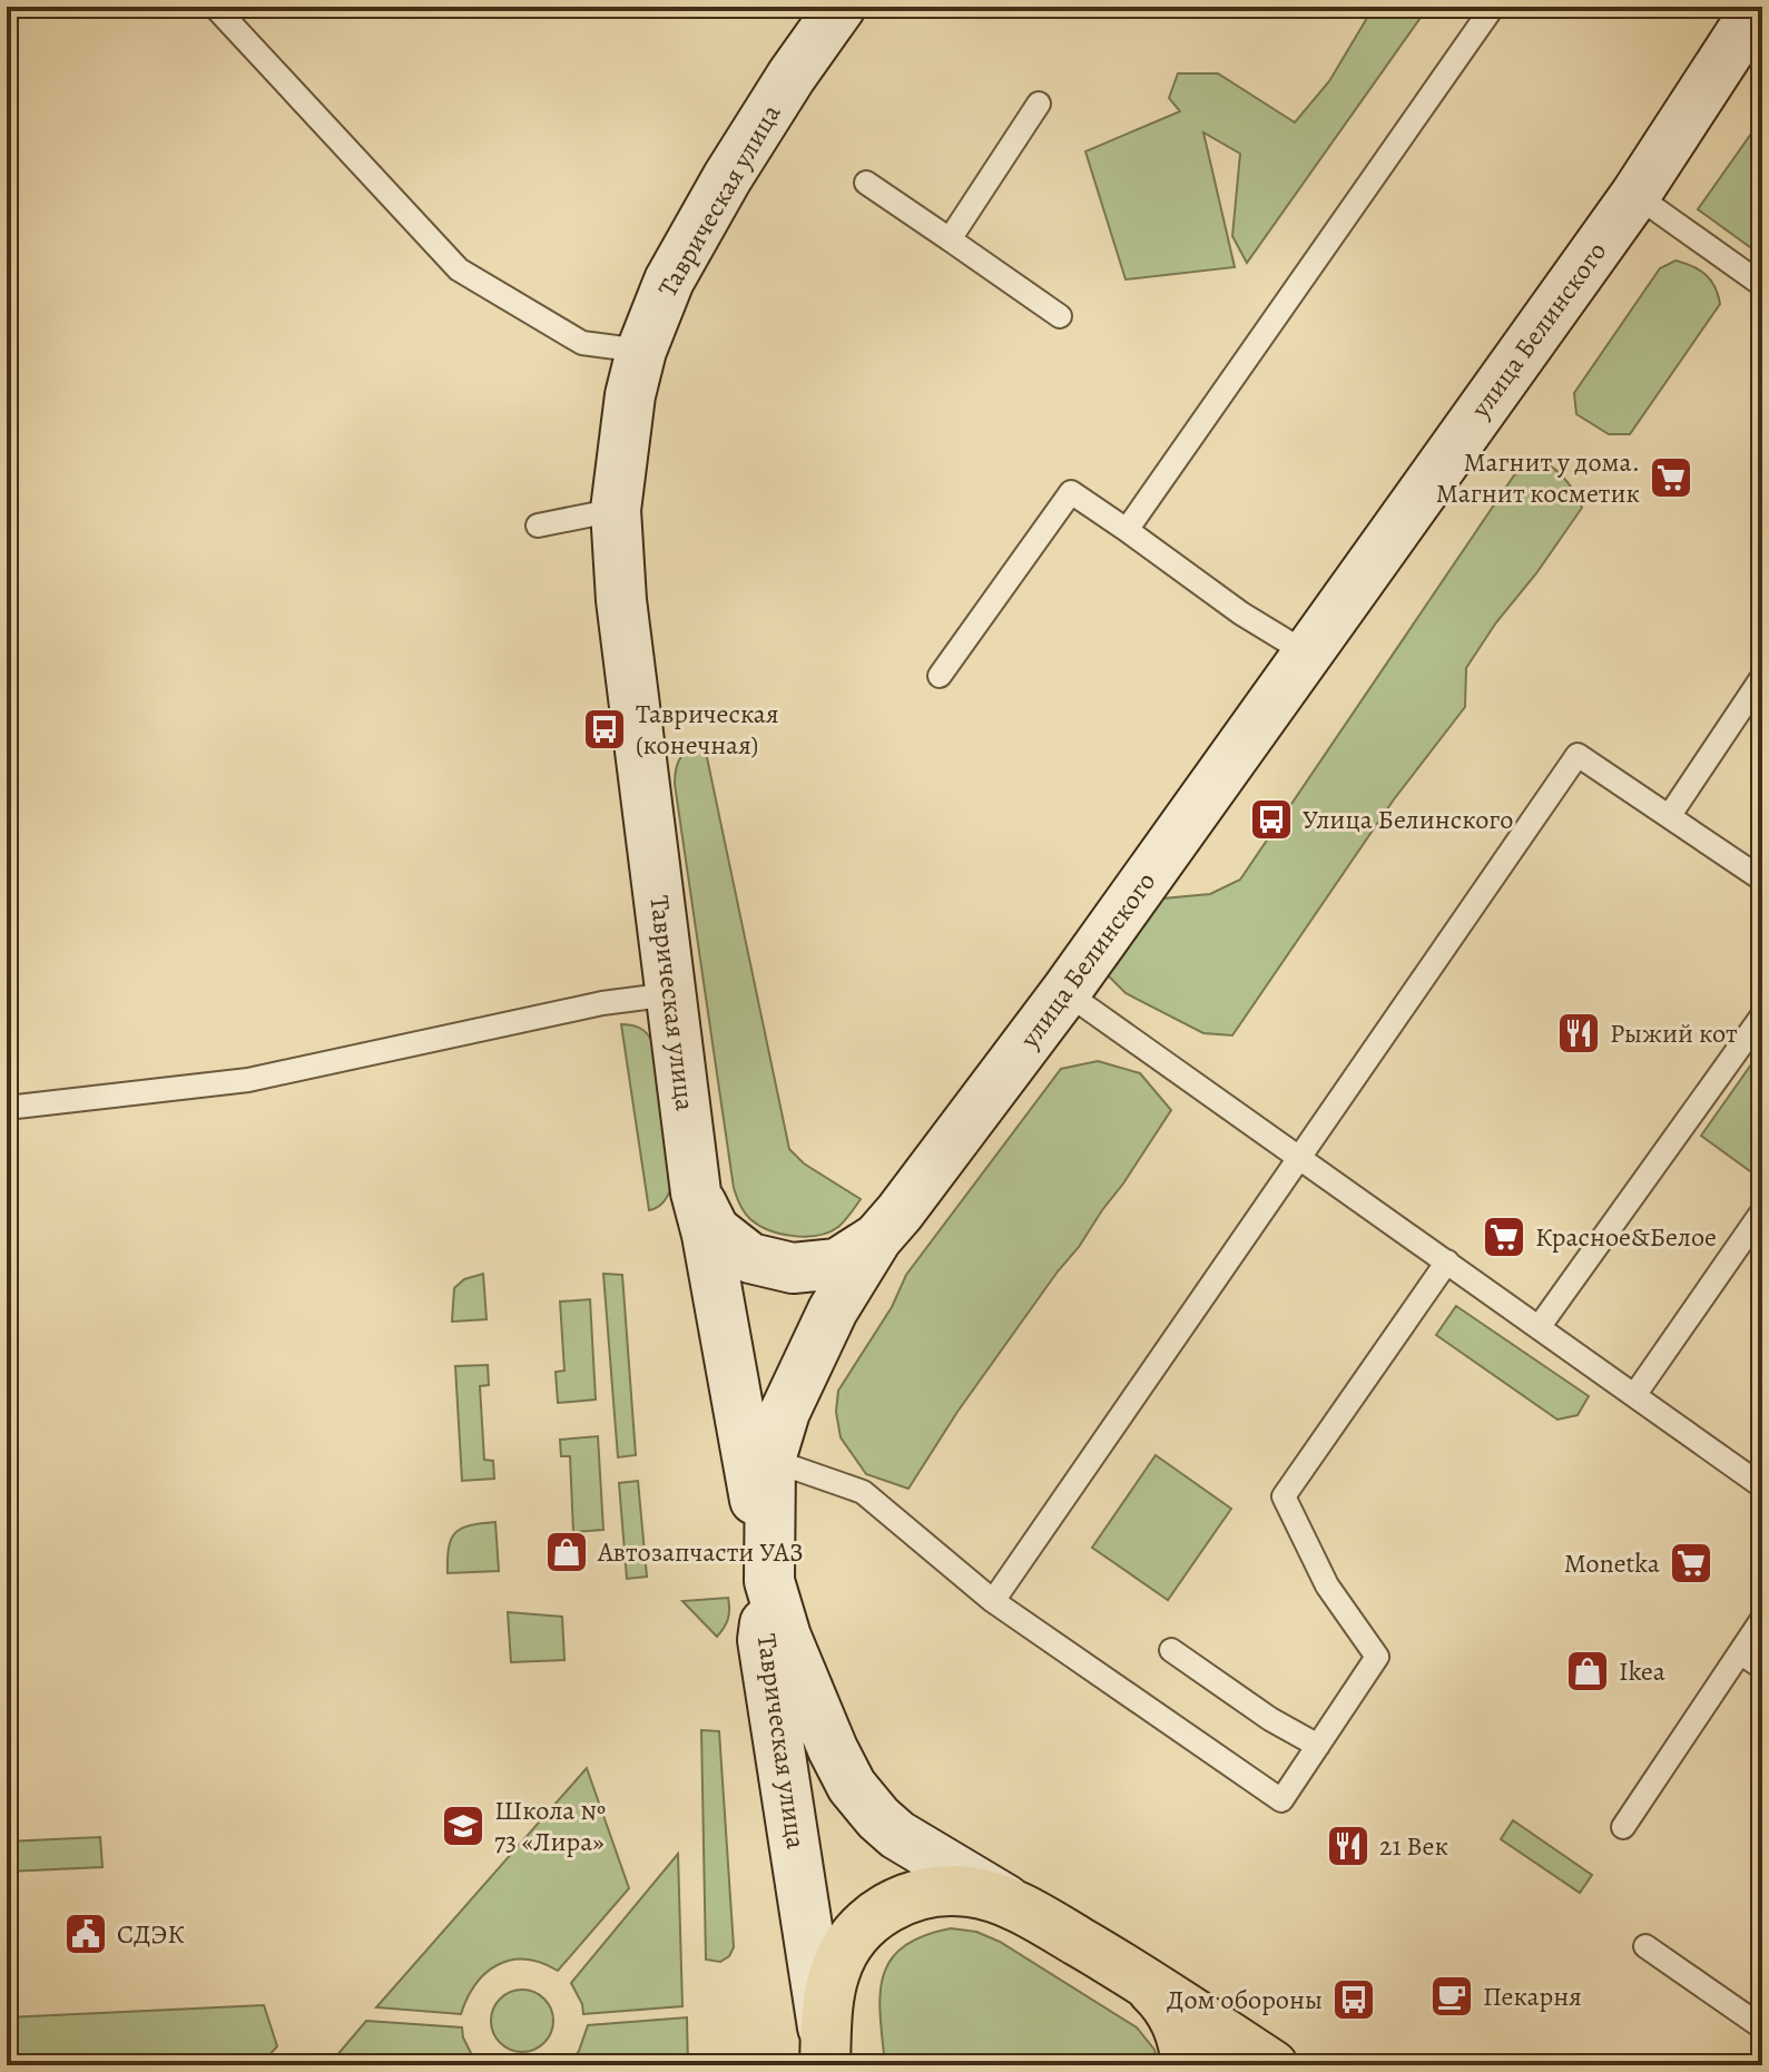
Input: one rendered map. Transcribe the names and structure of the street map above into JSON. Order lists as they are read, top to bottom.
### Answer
{
  "streets": {
    "street": ["Таврическая улица", "улица Белинского"]
  },
  "crossings": [
    ["Таврическая улица", "улица Белинского"]
  ],
  "places": {
    "supermarket": ["Магнит у дома. Магнит косметик", "Красное&Белое", "Monetka"],
    "bus stop": ["Таврическая (конечная)", "Улица Белинского", "Дом обороны"],
    "restaurant": ["Рыжий кот", "21 Век"],
    "shop": ["Автозапчасти УАЗ", "Ikea"],
    "school or university": ["Школа № 73 «Лира»"],
    "public building": ["СДЭК"],
    "cafe": ["Пекарня"]
  }
}
